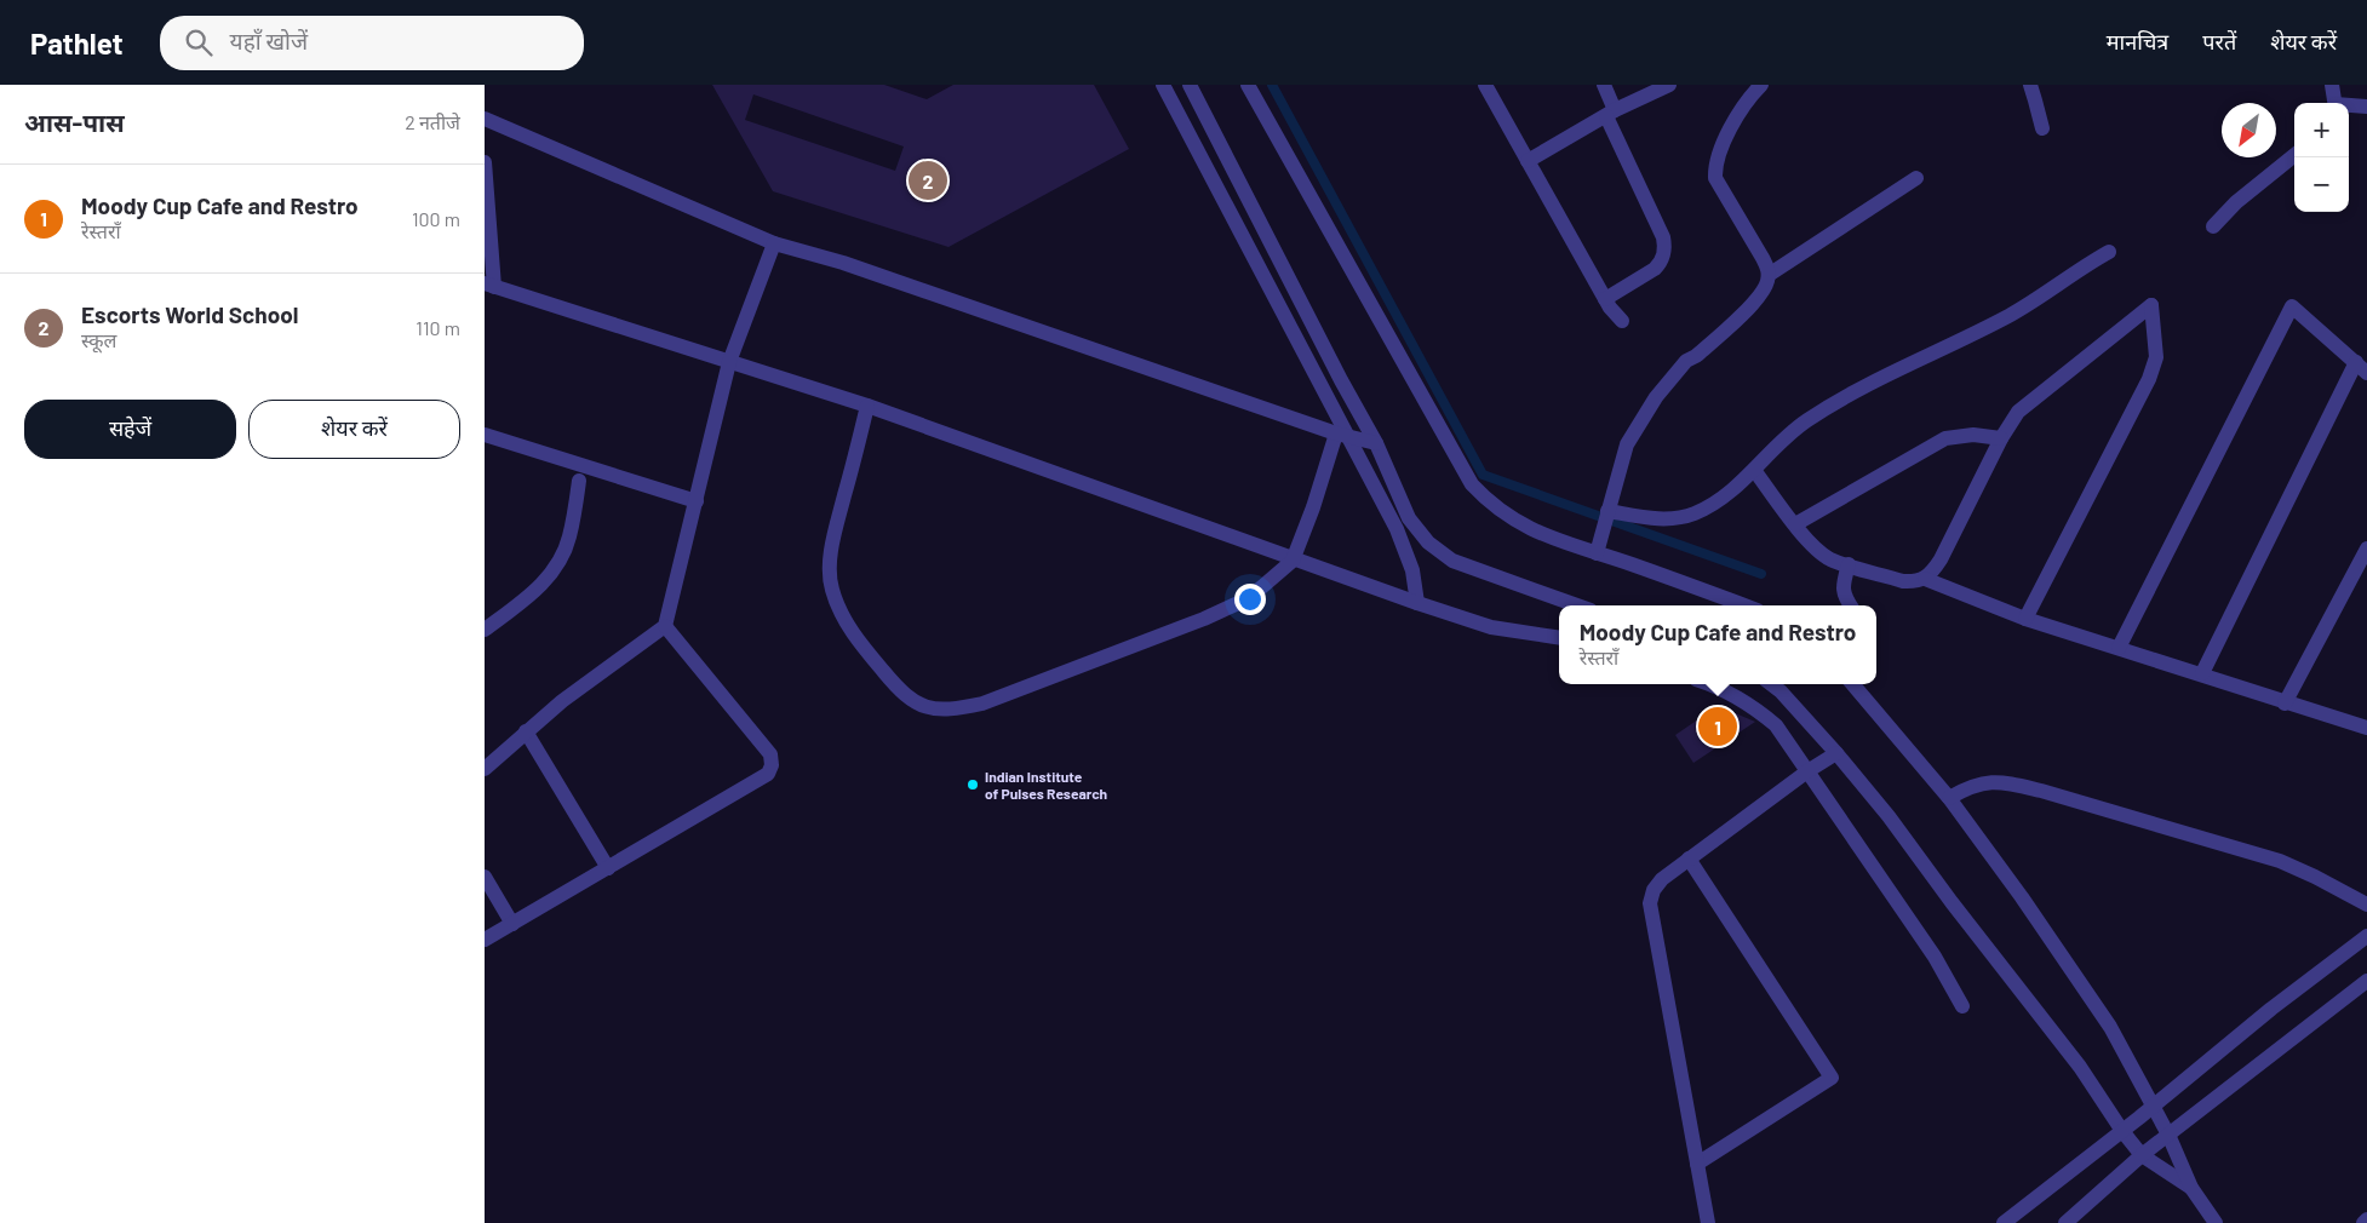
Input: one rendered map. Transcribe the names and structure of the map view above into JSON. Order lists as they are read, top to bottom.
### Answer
{
  "places": ["Indian Institute of Pulses Research"],
  "north": "bottom left",
  "page": {
    "header": "Pathlet",
    "search": "यहाँ खोजें",
    "nav": ["मानचित्र", "परतें", "शेयर करें"],
    "heading": ["आस-पास", "2 नतीजे"],
    "map_buttons": ["+", "−"],
    "pins": ["2", "1"],
    "list": [
      {
        "mark": "1",
        "name": "Moody Cup Cafe and Restro",
        "note": "रेस्तराँ",
        "value": "100 m"
      },
      {
        "mark": "2",
        "name": "Escorts World School",
        "note": "स्कूल",
        "value": "110 m"
      }
    ],
    "buttons": ["सहेजें", "शेयर करें"],
    "popup": ["Moody Cup Cafe and Restro", "रेस्तराँ"]
  }
}
